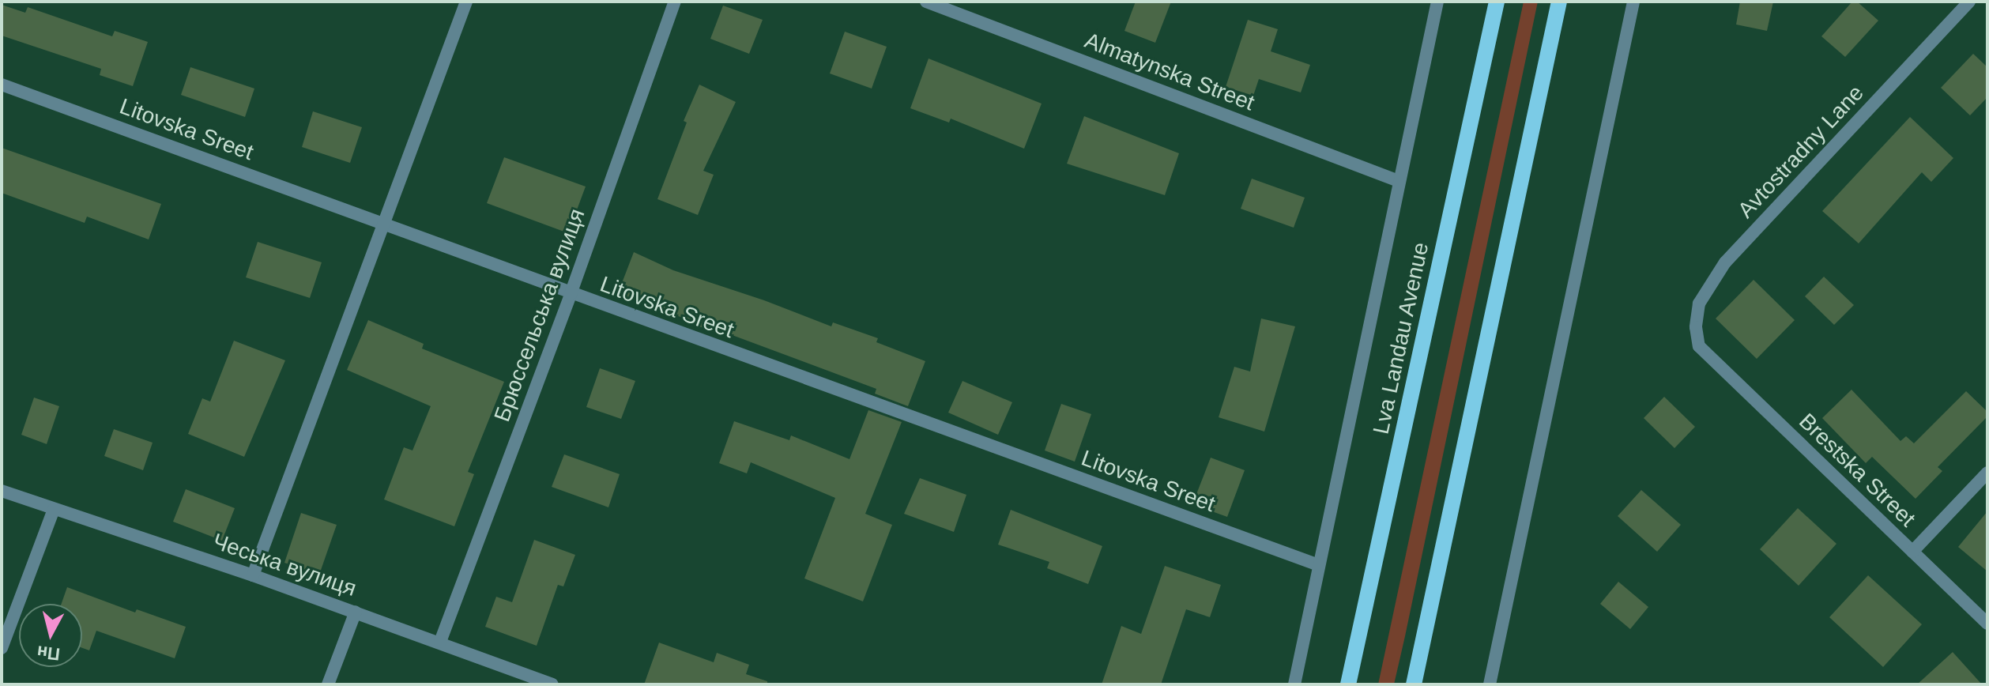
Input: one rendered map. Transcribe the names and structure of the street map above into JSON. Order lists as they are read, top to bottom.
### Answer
{
  "streets": {
    "main road": ["Lva Landau Avenue"],
    "street": [
      "Almatynska Street",
      "Litovska Sreet",
      "Avtostradny Lane",
      "Брюссельська вулиця",
      "Brestska Street",
      "Чеська вулиця"
    ]
  },
  "crossings": [
    ["Litovska Sreet", "Брюссельська вулиця"],
    ["Avtostradny Lane", "Brestska Street"],
    ["Брюссельська вулиця", "Чеська вулиця"]
  ],
  "north": "bottom"
}
